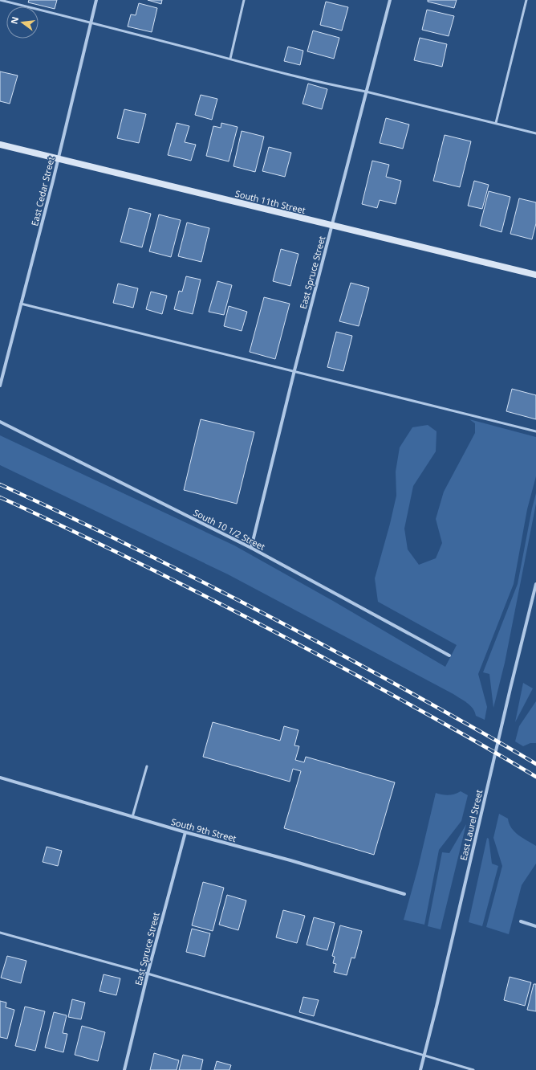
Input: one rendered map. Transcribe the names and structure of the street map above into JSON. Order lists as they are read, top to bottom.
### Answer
{
  "streets": {
    "street": [
      "East Cedar Street",
      "South 11th Street",
      "East Spruce Street",
      "South 10 1/2 Street",
      "East Laurel Street",
      "South 9th Street"
    ]
  },
  "crossings": [
    ["East Cedar Street", "South 11th Street"],
    ["South 11th Street", "East Spruce Street"],
    ["East Spruce Street", "South 10 1/2 Street"],
    ["East Spruce Street", "South 9th Street"]
  ],
  "north": "left"
}
